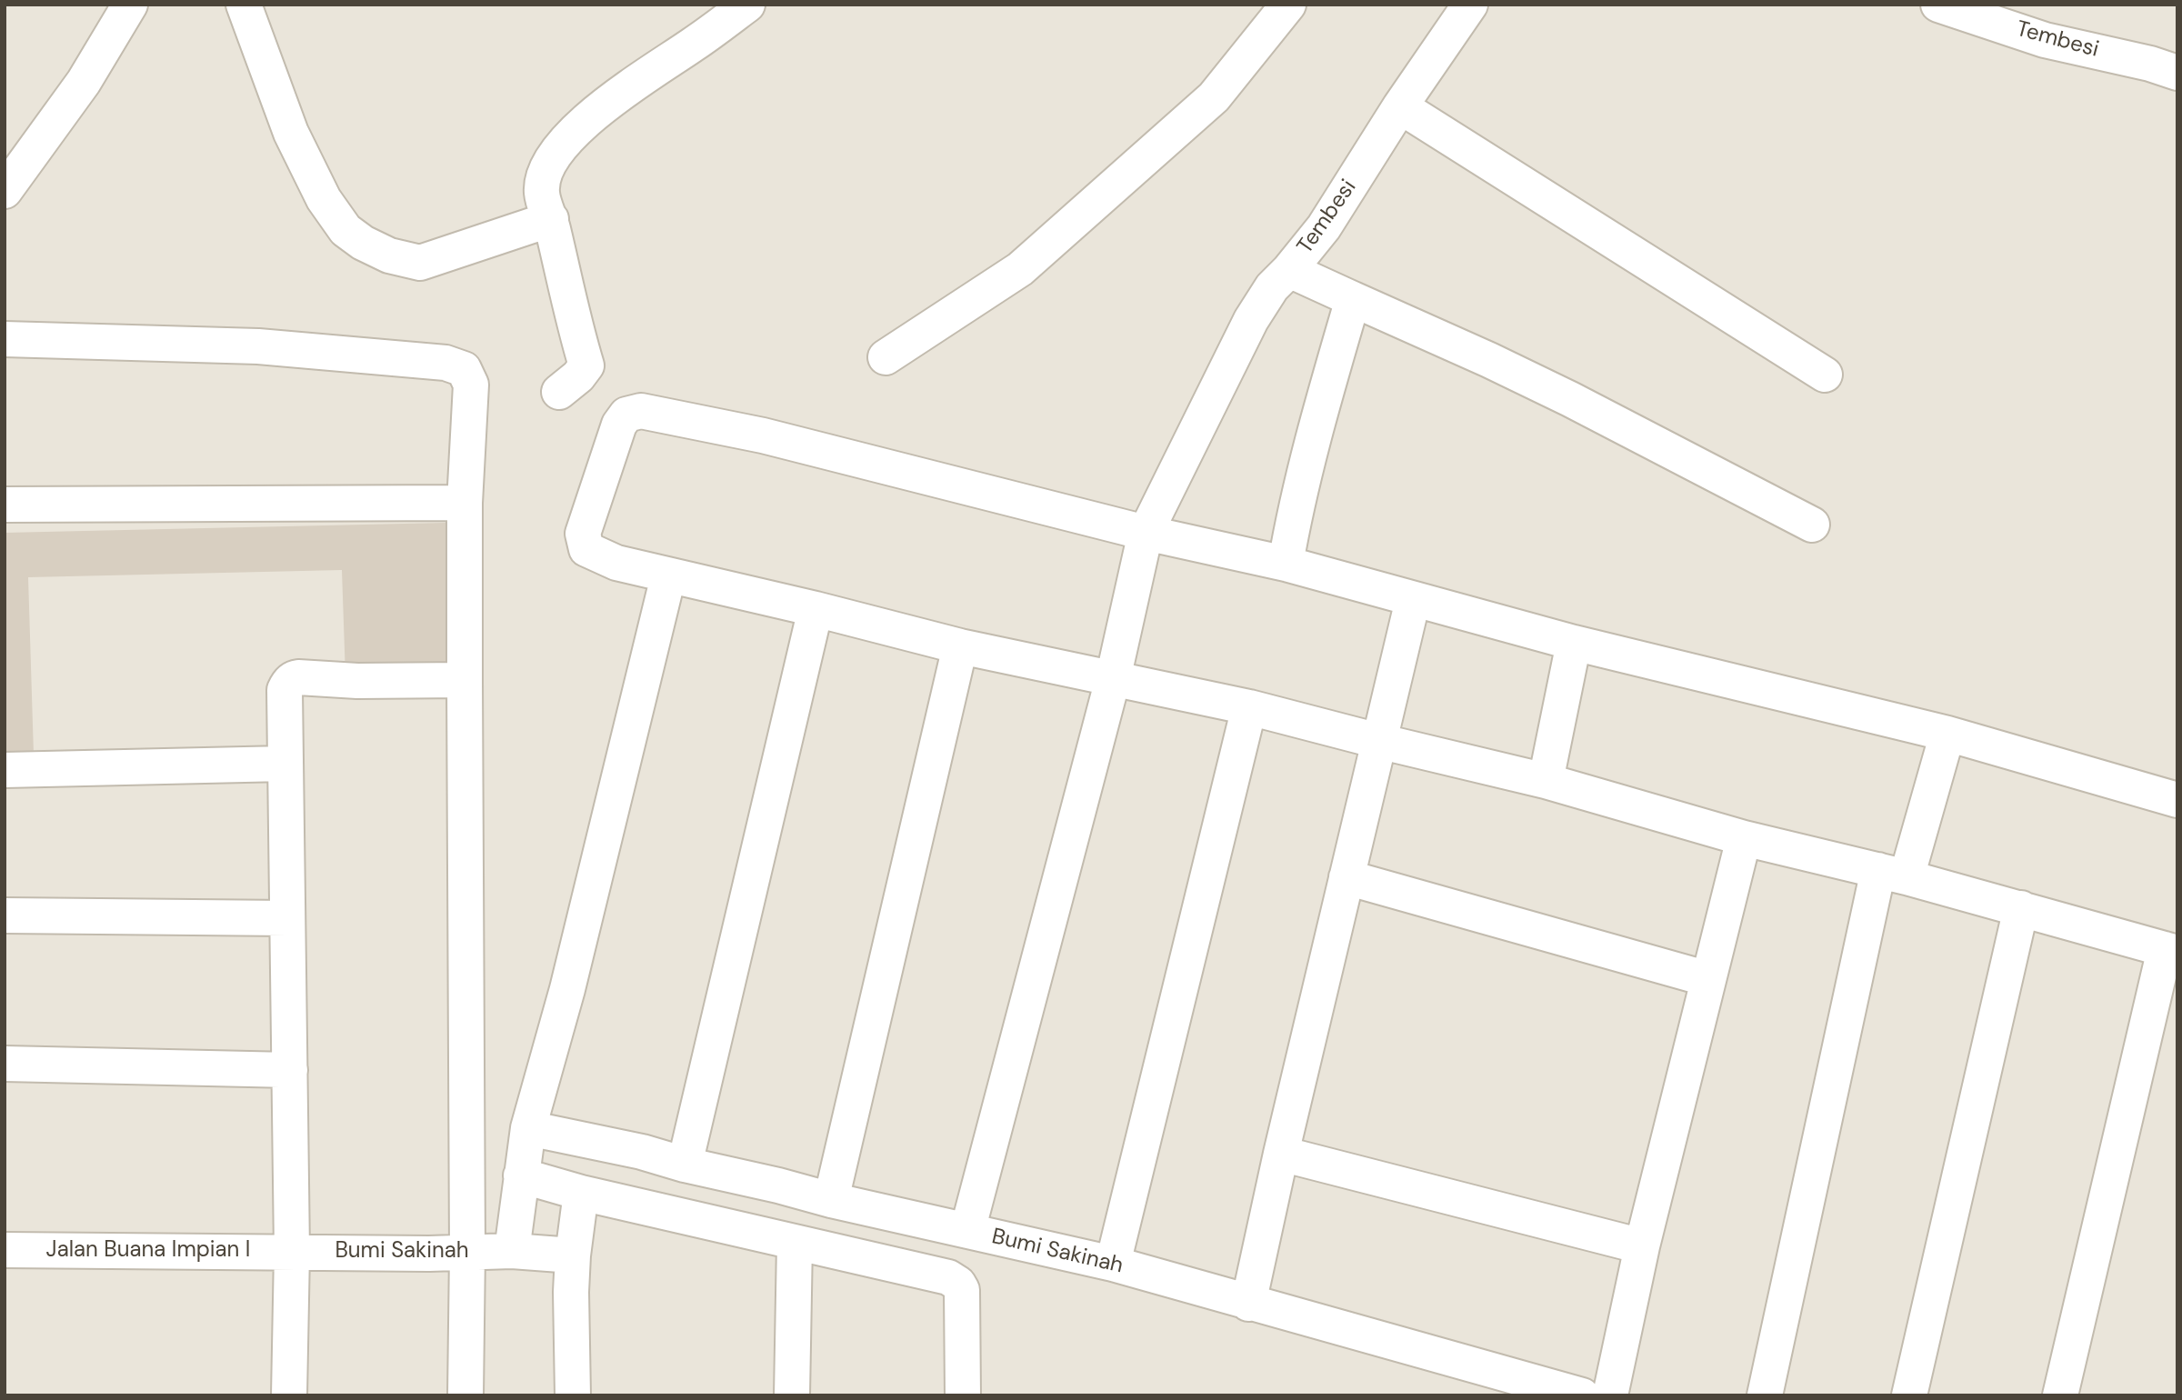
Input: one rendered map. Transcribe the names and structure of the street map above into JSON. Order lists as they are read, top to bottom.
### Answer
{
  "streets": {
    "street": ["Tembesi", "Jalan Buana Impian I", "Bumi Sakinah"]
  },
  "crossings": [
    ["Jalan Buana Impian I", "Bumi Sakinah"]
  ]
}
